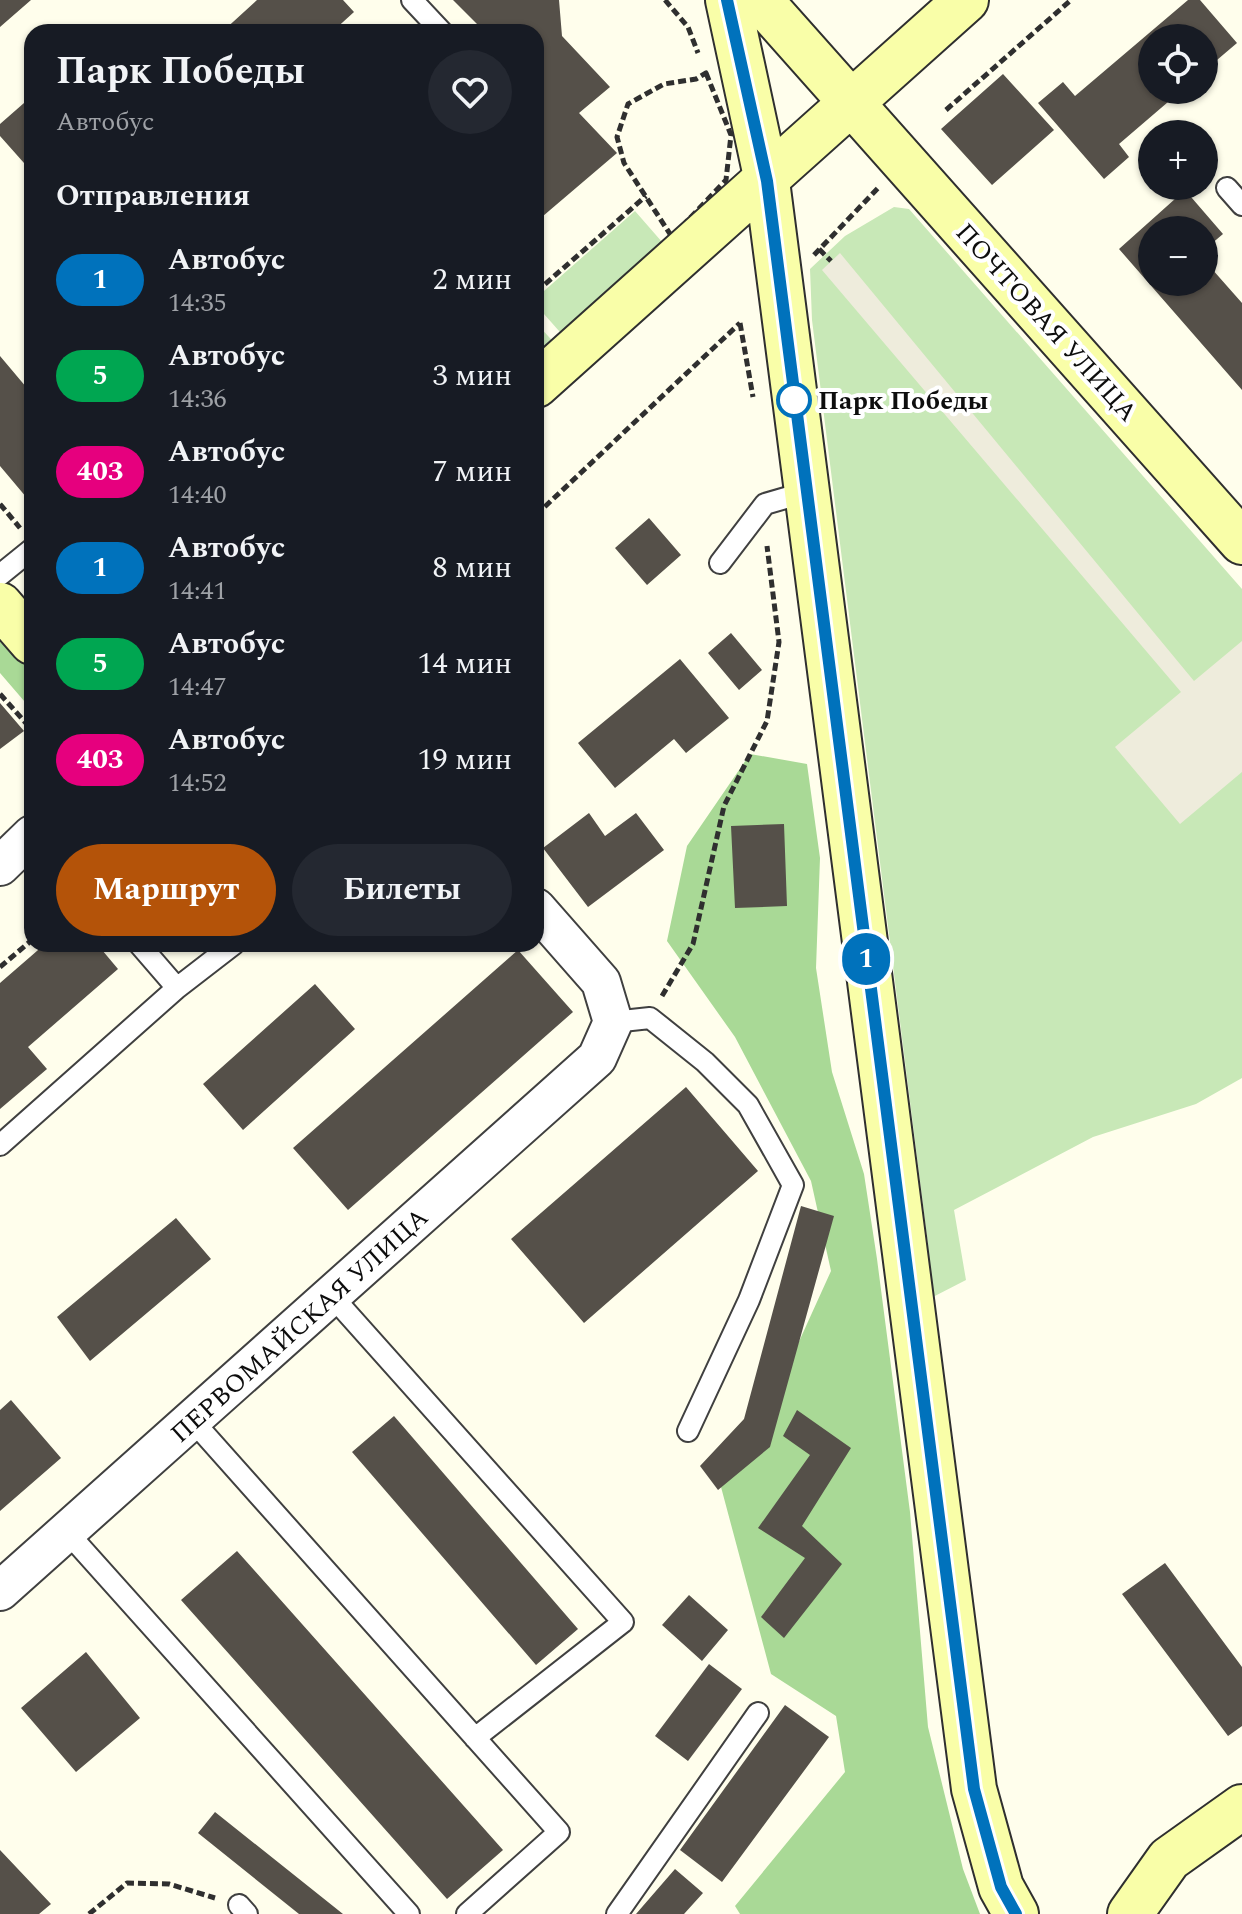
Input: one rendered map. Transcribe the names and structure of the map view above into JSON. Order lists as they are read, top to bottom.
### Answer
{
  "streets": {
    "main road": ["ПОЧТОВАЯ УЛИЦА"],
    "street": ["ПЕРВОМАЙСКАЯ УЛИЦА"]
  },
  "places": ["Парк Победы"],
  "lines": ["bus line 1"],
  "page": {
    "on_map": "1",
    "map_buttons": ["+", "−"],
    "heading": [
      ["Парк Победы", "Автобус"],
      "Отправления"
    ],
    "list": [
      {
        "mark": "1",
        "name": "Автобус",
        "note": "14:35",
        "value": "2 мин"
      },
      {
        "mark": "5",
        "name": "Автобус",
        "note": "14:36",
        "value": "3 мин"
      },
      {
        "mark": "403",
        "name": "Автобус",
        "note": "14:40",
        "value": "7 мин"
      },
      {
        "mark": "1",
        "name": "Автобус",
        "note": "14:41",
        "value": "8 мин"
      },
      {
        "mark": "5",
        "name": "Автобус",
        "note": "14:47",
        "value": "14 мин"
      },
      {
        "mark": "403",
        "name": "Автобус",
        "note": "14:52",
        "value": "19 мин"
      }
    ],
    "buttons": ["Маршрут", "Билеты"]
  }
}
